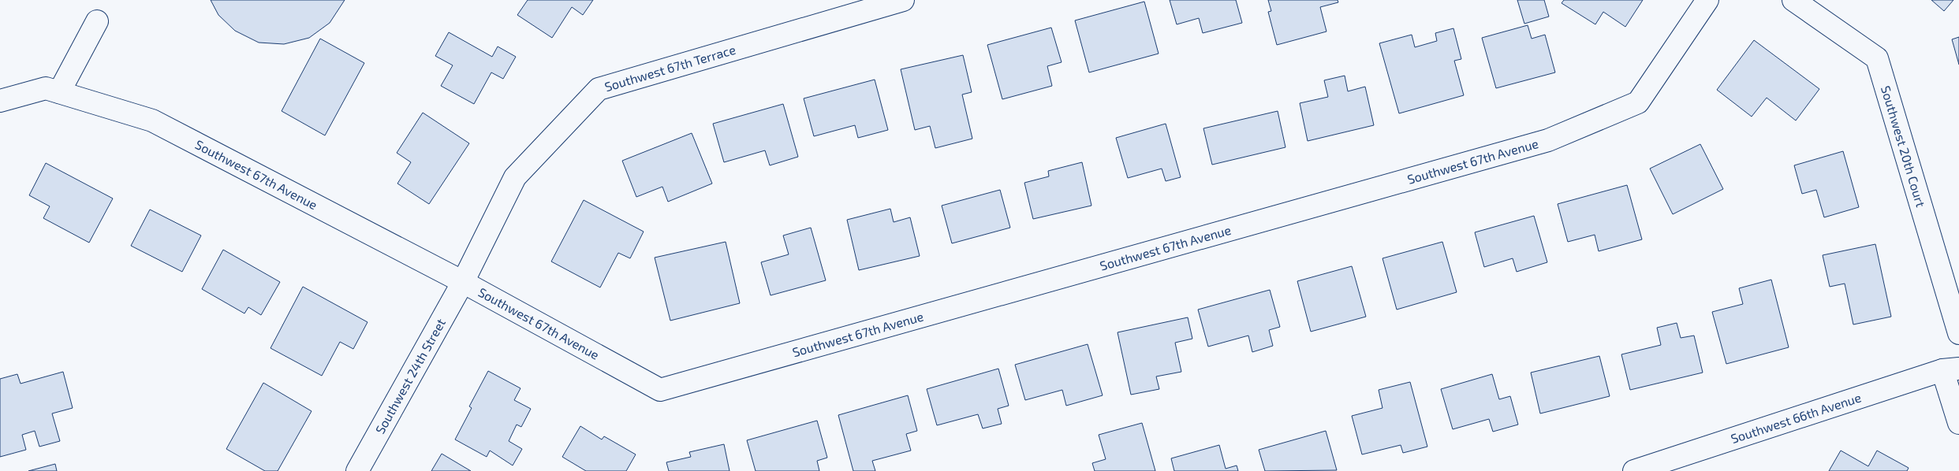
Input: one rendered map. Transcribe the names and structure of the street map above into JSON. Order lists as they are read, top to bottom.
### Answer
{
  "streets": {
    "street": [
      "Southwest 67th Terrace",
      "Southwest 20th Court",
      "Southwest 67th Avenue",
      "Southwest 24th Street",
      "Southwest 66th Avenue"
    ]
  },
  "crossings": [
    ["Southwest 67th Terrace", "Southwest 67th Avenue"],
    ["Southwest 67th Terrace", "Southwest 24th Street"],
    ["Southwest 67th Avenue", "Southwest 24th Street"]
  ]
}
